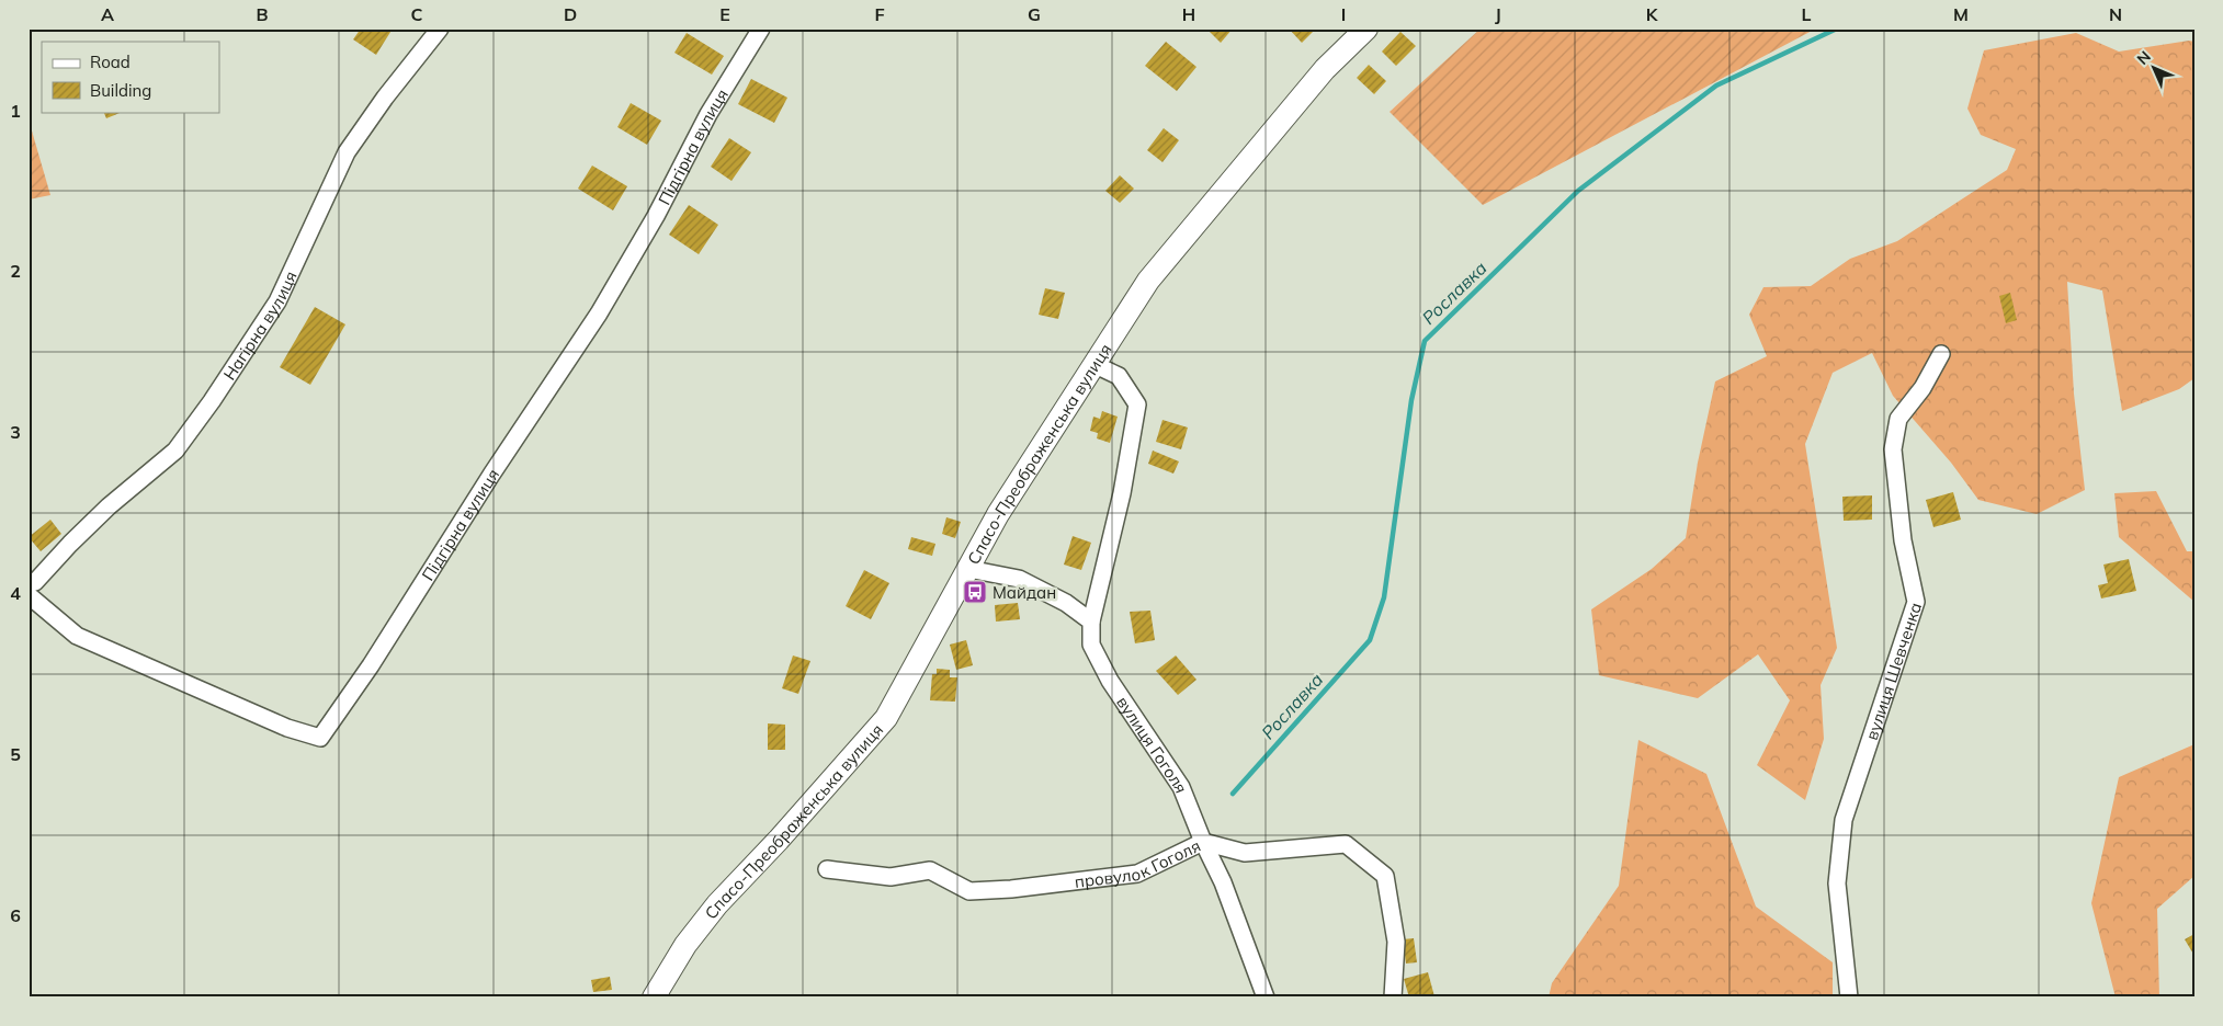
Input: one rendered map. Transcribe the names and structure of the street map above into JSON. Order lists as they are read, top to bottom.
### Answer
{
  "streets": {
    "street": [
      "Підгірна вулиця",
      "Нагірна вулиця",
      "Спасо-Преображенська вулиця",
      "вулиця Шевченка",
      "вулиця Гоголя",
      "провулок Гоголя"
    ]
  },
  "crossings": [
    ["Спасо-Преображенська вулиця", "вулиця Гоголя"],
    ["вулиця Гоголя", "провулок Гоголя"]
  ],
  "water": ["Рославка"],
  "places": {
    "bus stop": ["Майдан"]
  },
  "legend": ["Road", "Building"],
  "north": "top left",
  "grid": {
    "columns": [
      "A",
      "B",
      "C",
      "D",
      "E",
      "F",
      "G",
      "H",
      "I",
      "J",
      "K",
      "L",
      "M",
      "N"
    ],
    "rows": [
      "1",
      "2",
      "3",
      "4",
      "5",
      "6"
    ]
  }
}
